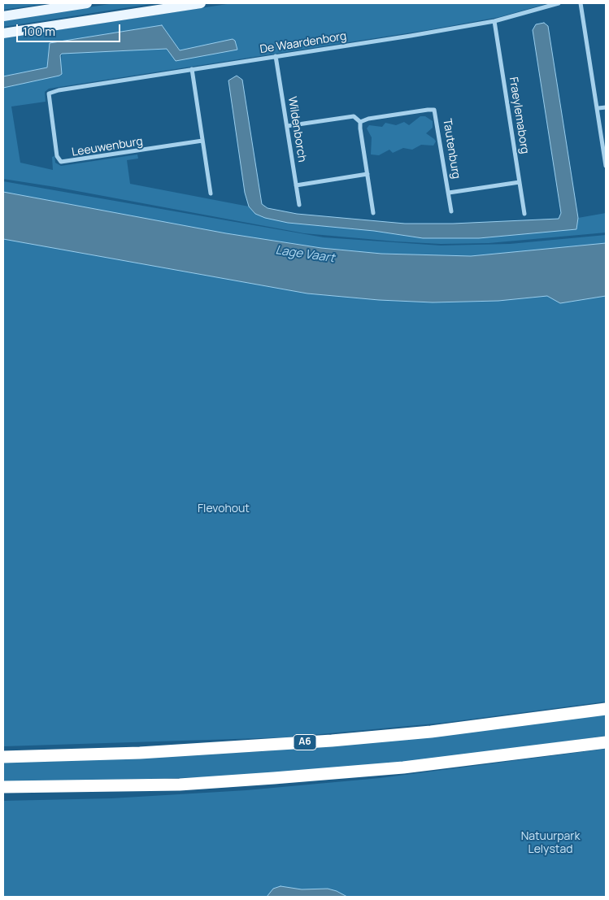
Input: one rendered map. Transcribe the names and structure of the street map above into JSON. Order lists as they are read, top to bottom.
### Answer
{
  "streets": {
    "highway": ["A6"],
    "street": [
      "De Waardenborg",
      "Fraeylemaborg",
      "Wildenborch",
      "Leeuwenburg",
      "Tautenburg"
    ]
  },
  "crossings": [
    ["De Waardenborg", "Fraeylemaborg"],
    ["De Waardenborg", "Wildenborch"],
    ["De Waardenborg", "Leeuwenburg"],
    ["Fraeylemaborg", "Tautenburg"],
    ["Wildenborch", "Tautenburg"]
  ],
  "water": ["Lage Vaart"],
  "parks": ["Flevohout", "Natuurpark Lelystad"],
  "scale_bar": "100 m"
}
